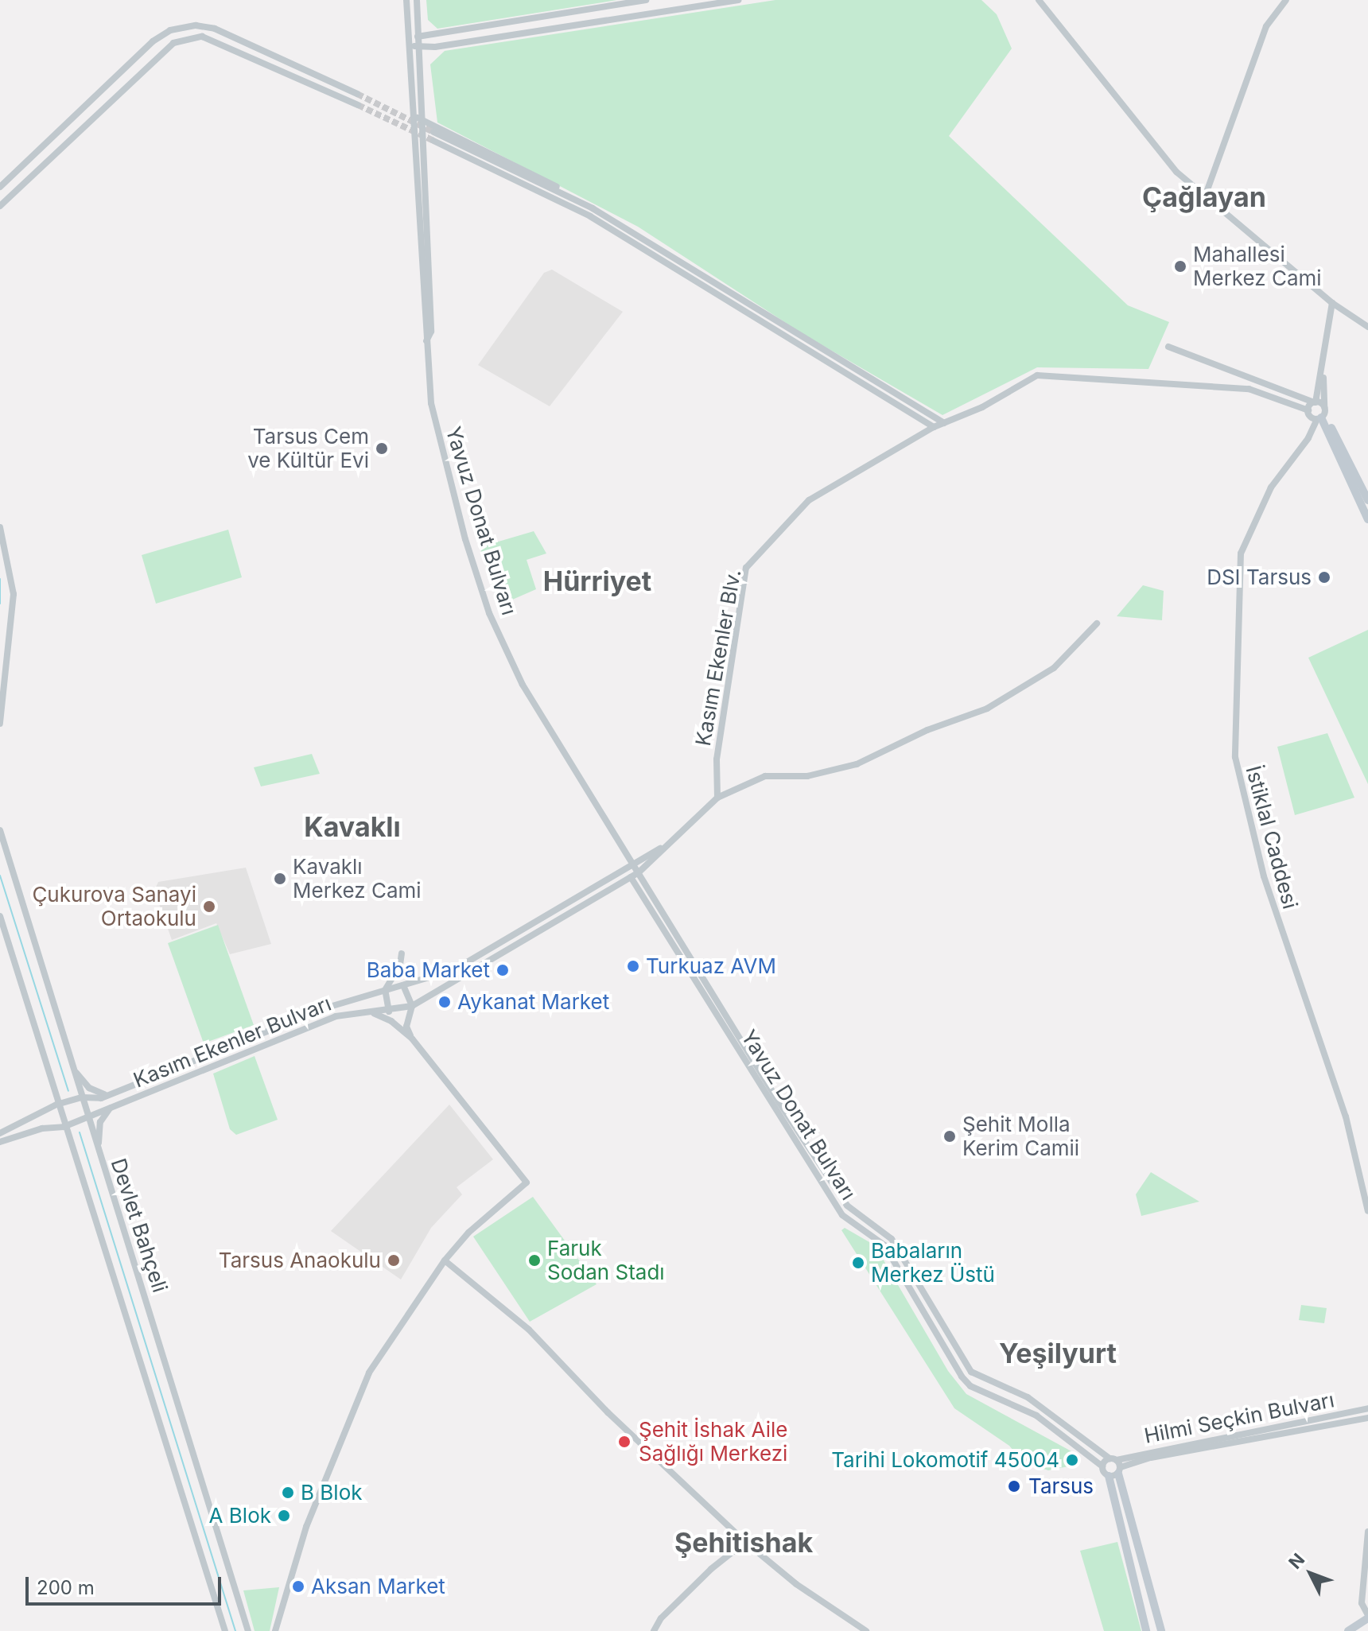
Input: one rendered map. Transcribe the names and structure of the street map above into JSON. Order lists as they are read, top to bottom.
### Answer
{
  "streets": {
    "street": [
      "Yavuz Donat Bulvarı",
      "Kasım Ekenler Blv.",
      "İstiklal Caddesi",
      "Kasım Ekenler Bulvarı",
      "Devlet Bahçeli",
      "Hilmi Seçkin Bulvarı"
    ]
  },
  "crossings": [
    ["Yavuz Donat Bulvarı", "Kasım Ekenler Bulvarı"],
    ["Yavuz Donat Bulvarı", "Hilmi Seçkin Bulvarı"],
    ["Kasım Ekenler Bulvarı", "Devlet Bahçeli"]
  ],
  "districts": [
    "Çağlayan",
    "Hürriyet",
    "Kavaklı",
    "Yeşilyurt",
    "Şehitishak"
  ],
  "places": [
    "Mahallesi Merkez Cami",
    "Tarsus Cem ve Kültür Evi",
    "DSI Tarsus",
    "Kavaklı Merkez Cami",
    "Çukurova Sanayi Ortaokulu",
    "Turkuaz AVM",
    "Baba Market",
    "Aykanat Market",
    "Şehit Molla Kerim Camii",
    "Tarsus Anaokulu",
    "Faruk Sodan Stadı",
    "Babaların Merkez Üstü",
    "Şehit İshak Aile Sağlığı Merkezi",
    "Tarihi Lokomotif 45004",
    "Tarsus",
    "B Blok",
    "A Blok",
    "Aksan Market"
  ],
  "scale_bar": "200 m",
  "north": "top left"
}
